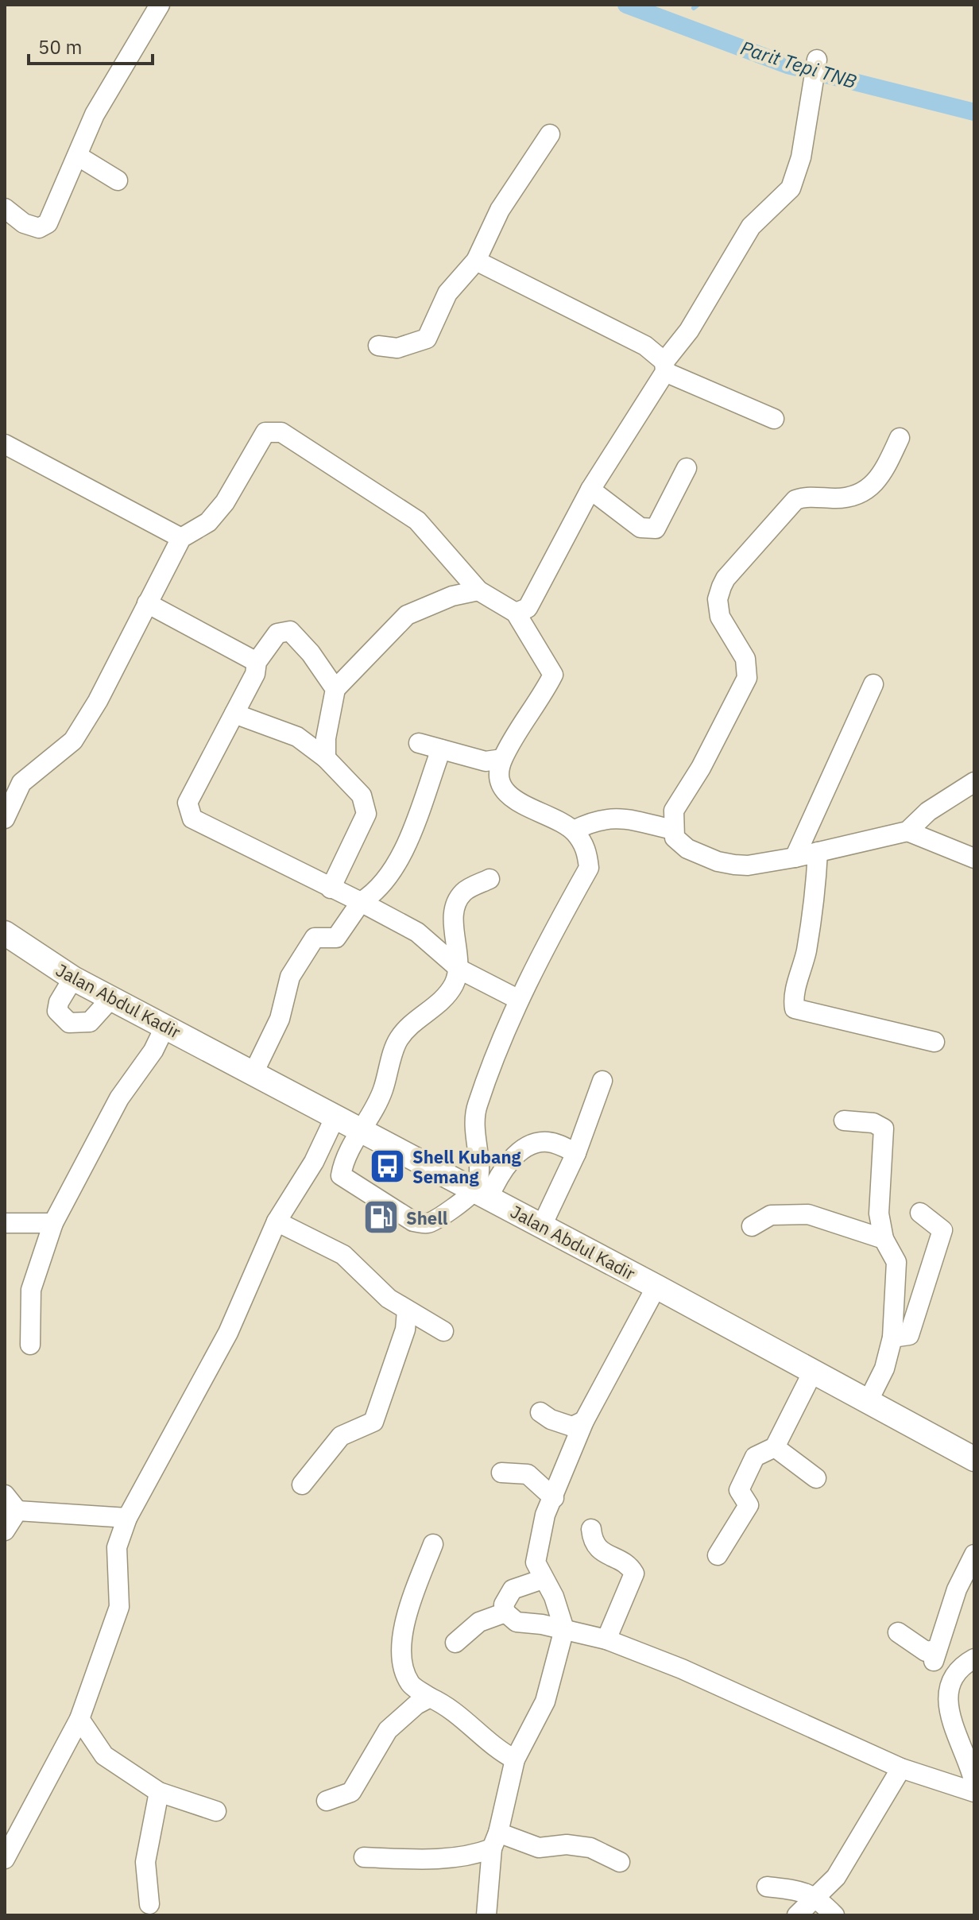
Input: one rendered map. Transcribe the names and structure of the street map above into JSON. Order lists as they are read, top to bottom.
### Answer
{
  "streets": {
    "main road": ["Jalan Abdul Kadir"]
  },
  "water": ["Parit Tepi TNB"],
  "places": {
    "bus stop": ["Shell Kubang Semang"],
    "fuel station": ["Shell"]
  },
  "scale_bar": "50 m"
}
